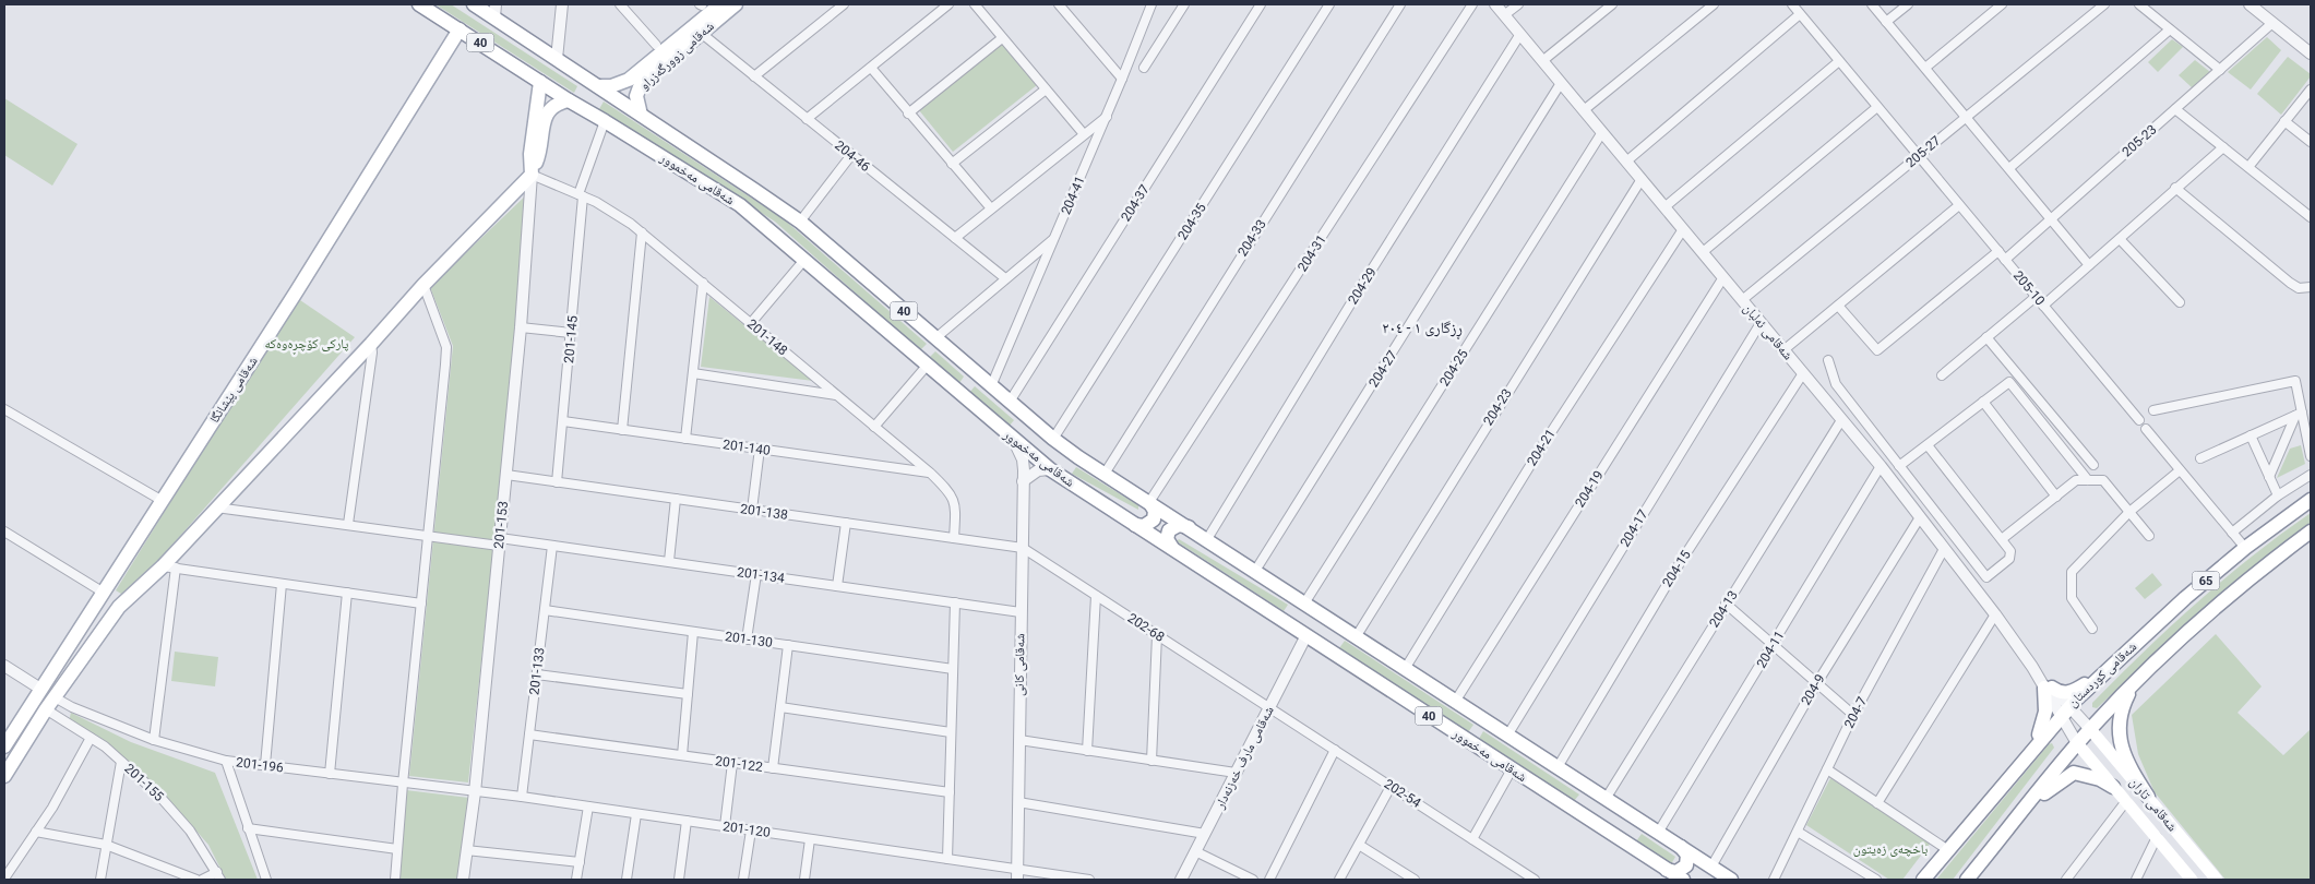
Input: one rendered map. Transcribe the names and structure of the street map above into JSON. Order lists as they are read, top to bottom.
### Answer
{
  "streets": {
    "main road": [
      "40",
      "شەقامی زوورگەزراو",
      "شەقامی مەخموور",
      "شەقامی پێشانگا",
      "201-153",
      "65",
      "شەقامی کوردستان",
      "شەقامی تاران"
    ],
    "street": [
      "205-23",
      "205-27",
      "204-46",
      "204-41",
      "204-37",
      "204-35",
      "204-33",
      "204-31",
      "204-29",
      "205-10",
      "شەقامی ئەلبان",
      "201-148",
      "201-145",
      "204-25",
      "204-27",
      "204-23",
      "201-140",
      "204-21",
      "204-19",
      "201-138",
      "204-17",
      "204-15",
      "201-134",
      "204-13",
      "202-68",
      "201-130",
      "204-11",
      "شەقامی کانی",
      "201-133",
      "204-9",
      "204-7",
      "شەقامی مارف خەزنەدار",
      "201-122",
      "201-196",
      "201-155",
      "202-54",
      "201-120"
    ]
  },
  "crossings": [
    ["شەقامی زوورگەزراو", "204-46"],
    ["شەقامی زوورگەزراو", "شەقامی مەخموور"],
    ["205-23", "205-10"],
    ["205-27", "205-10"],
    ["205-27", "شەقامی ئەلبان"],
    ["شەقامی مەخموور", "204-41"],
    ["شەقامی مەخموور", "204-37"],
    ["شەقامی مەخموور", "204-35"],
    ["شەقامی مەخموور", "204-33"],
    ["شەقامی مەخموور", "204-31"],
    ["شەقامی مەخموور", "204-29"],
    ["شەقامی مەخموور", "201-145"],
    ["شەقامی مەخموور", "204-25"],
    ["شەقامی مەخموور", "204-27"],
    ["شەقامی مەخموور", "شەقامی پێشانگا"],
    ["شەقامی مەخموور", "204-23"],
    ["شەقامی مەخموور", "204-21"],
    ["شەقامی مەخموور", "204-19"],
    ["شەقامی مەخموور", "201-153"],
    ["شەقامی مەخموور", "204-17"],
    ["شەقامی مەخموور", "204-15"],
    ["شەقامی مەخموور", "204-13"],
    ["شەقامی مەخموور", "204-11"],
    ["شەقامی مەخموور", "شەقامی کانی"],
    ["شەقامی مەخموور", "204-9"],
    ["شەقامی مەخموور", "شەقامی مارف خەزنەدار"],
    ["204-29", "شەقامی ئەلبان"],
    ["شەقامی ئەلبان", "204-25"],
    ["شەقامی ئەلبان", "204-27"],
    ["شەقامی ئەلبان", "204-23"],
    ["شەقامی ئەلبان", "204-21"],
    ["شەقامی ئەلبان", "204-19"],
    ["شەقامی ئەلبان", "204-17"],
    ["شەقامی ئەلبان", "204-15"],
    ["شەقامی ئەلبان", "204-13"],
    ["شەقامی ئەلبان", "204-11"],
    ["شەقامی ئەلبان", "شەقامی کوردستان"],
    ["شەقامی ئەلبان", "204-9"],
    ["شەقامی ئەلبان", "204-7"],
    ["شەقامی ئەلبان", "شەقامی تاران"],
    ["201-148", "201-145"],
    ["201-148", "201-140"],
    ["201-148", "201-138"],
    ["201-148", "201-153"],
    ["201-145", "201-140"],
    ["201-145", "201-138"],
    ["201-138", "201-153"],
    ["201-138", "202-68"],
    ["201-138", "شەقامی کانی"],
    ["201-153", "201-134"],
    ["201-153", "201-196"],
    ["201-153", "201-120"],
    ["201-134", "شەقامی کانی"],
    ["201-134", "201-133"],
    ["202-68", "شەقامی کانی"],
    ["202-68", "شەقامی مارف خەزنەدار"],
    ["202-68", "202-54"],
    ["201-130", "201-133"],
    ["شەقامی کانی", "201-120"],
    ["201-133", "201-122"],
    ["201-133", "201-120"],
    ["شەقامی کوردستان", "شەقامی تاران"],
    ["شەقامی مارف خەزنەدار", "202-54"],
    ["201-196", "201-120"]
  ],
  "districts": ["ڕزگاری ١ - ٢٠٤"],
  "parks": ["پارکی کۆچڕەوەکە", "باخچەی زەیتون"]
}
